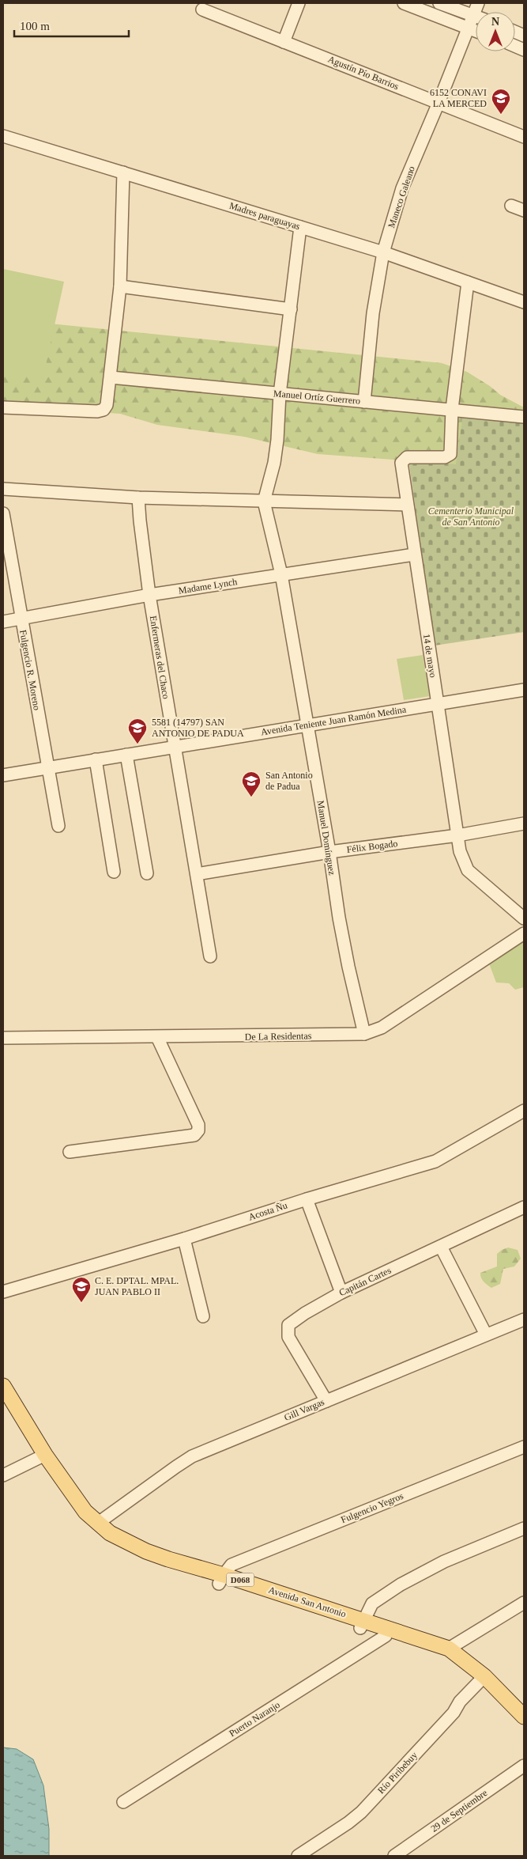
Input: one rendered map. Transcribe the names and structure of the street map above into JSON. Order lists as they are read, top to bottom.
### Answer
{
  "streets": {
    "main road": ["D068", "Avenida San Antonio"],
    "street": [
      "Agustín Pío Barrios",
      "Maneco Galeano",
      "Madres paraguayas",
      "Manuel Ortíz Guerrero",
      "Madame Lynch",
      "14 de mayo",
      "Enfermeras del Chaco",
      "Fulgencio R. Moreno",
      "Avenida Teniente Juan Ramón Medina",
      "Manuel Domínguez",
      "Félix Bogado",
      "De La Residentas",
      "Acosta Ñu",
      "Capitán Cartes",
      "Gill Vargas",
      "Fulgencio Yegros",
      "Puerto Naranjo",
      "Río Piribebuy",
      "29 de Septiembre"
    ]
  },
  "crossings": [
    ["Agustín Pío Barrios", "Maneco Galeano"],
    ["Maneco Galeano", "Madres paraguayas"],
    ["Maneco Galeano", "Manuel Ortíz Guerrero"],
    ["Manuel Ortíz Guerrero", "14 de mayo"],
    ["Madame Lynch", "14 de mayo"],
    ["Madame Lynch", "Enfermeras del Chaco"],
    ["Madame Lynch", "Fulgencio R. Moreno"],
    ["Madame Lynch", "Manuel Domínguez"],
    ["14 de mayo", "Avenida Teniente Juan Ramón Medina"],
    ["14 de mayo", "Félix Bogado"],
    ["Enfermeras del Chaco", "Avenida Teniente Juan Ramón Medina"],
    ["Enfermeras del Chaco", "Félix Bogado"],
    ["Fulgencio R. Moreno", "Avenida Teniente Juan Ramón Medina"],
    ["Avenida Teniente Juan Ramón Medina", "Manuel Domínguez"],
    ["Manuel Domínguez", "Félix Bogado"],
    ["Manuel Domínguez", "De La Residentas"],
    ["Capitán Cartes", "Gill Vargas"],
    ["Gill Vargas", "Avenida San Antonio"],
    ["Fulgencio Yegros", "Avenida San Antonio"],
    ["Avenida San Antonio", "Puerto Naranjo"],
    ["Avenida San Antonio", "Río Piribebuy"]
  ],
  "parks": ["Cementerio Municipal de San Antonio"],
  "places": {
    "school or university": [
      "6152 CONAVI LA MERCED",
      "5581 (14797) SAN ANTONIO DE PADUA",
      "San Antonio de Padua",
      "C. E. DPTAL. MPAL. JUAN PABLO II"
    ]
  },
  "scale_bar": "100 m",
  "north": "top"
}
